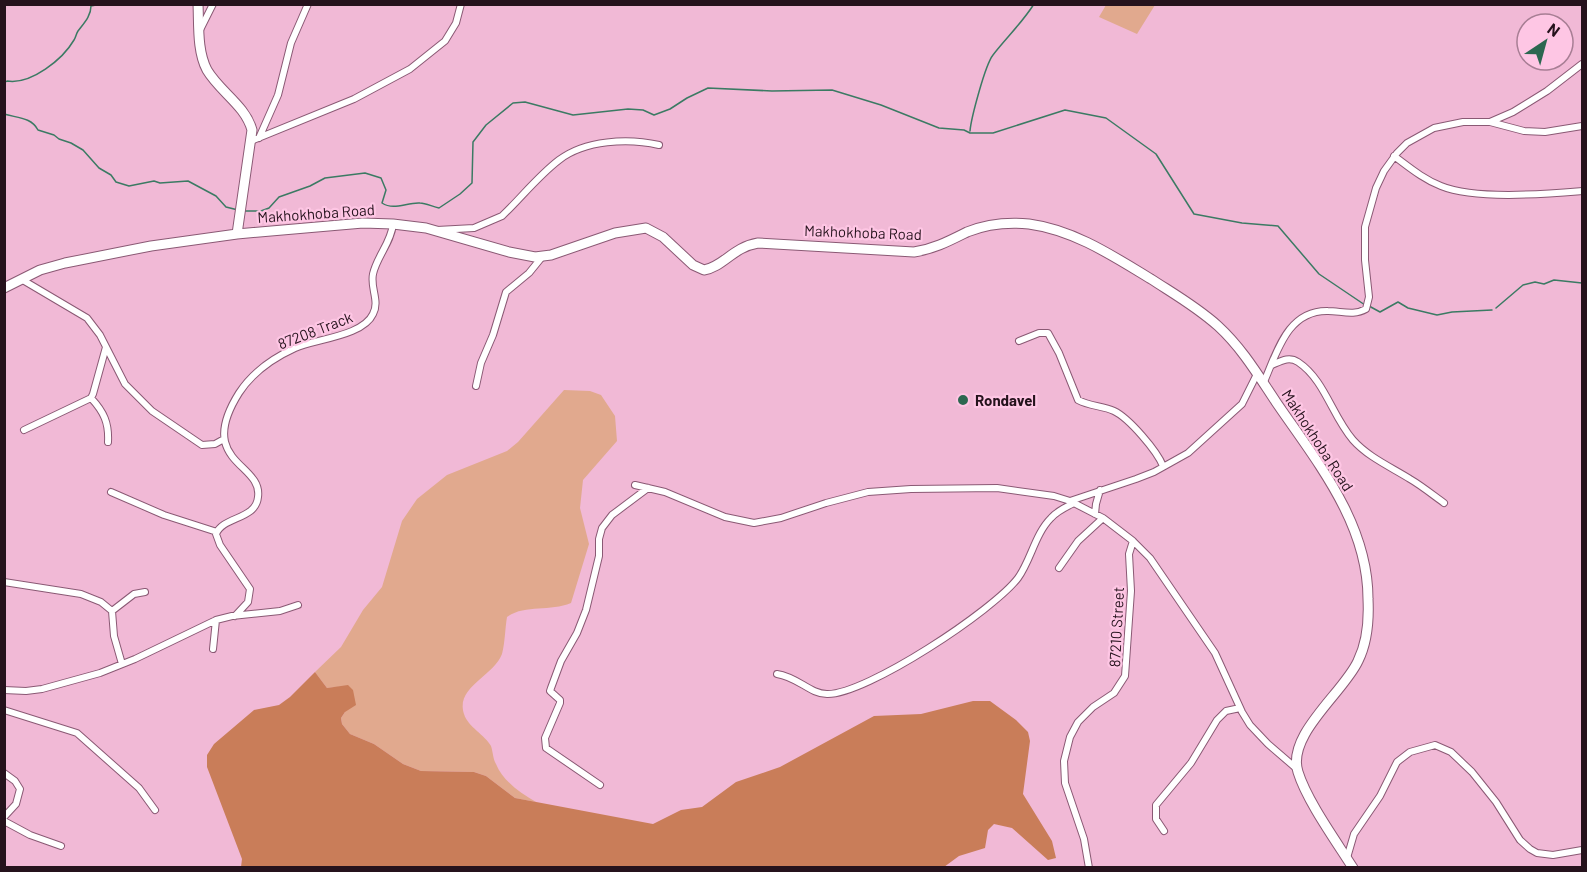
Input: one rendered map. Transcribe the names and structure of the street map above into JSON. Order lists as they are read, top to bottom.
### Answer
{
  "streets": {
    "street": ["Makhokhoba Road", "87208 Track", "87210 Street"]
  },
  "crossings": [
    ["Makhokhoba Road", "87208 Track"]
  ],
  "places": ["Rondavel"],
  "north": "top right"
}
